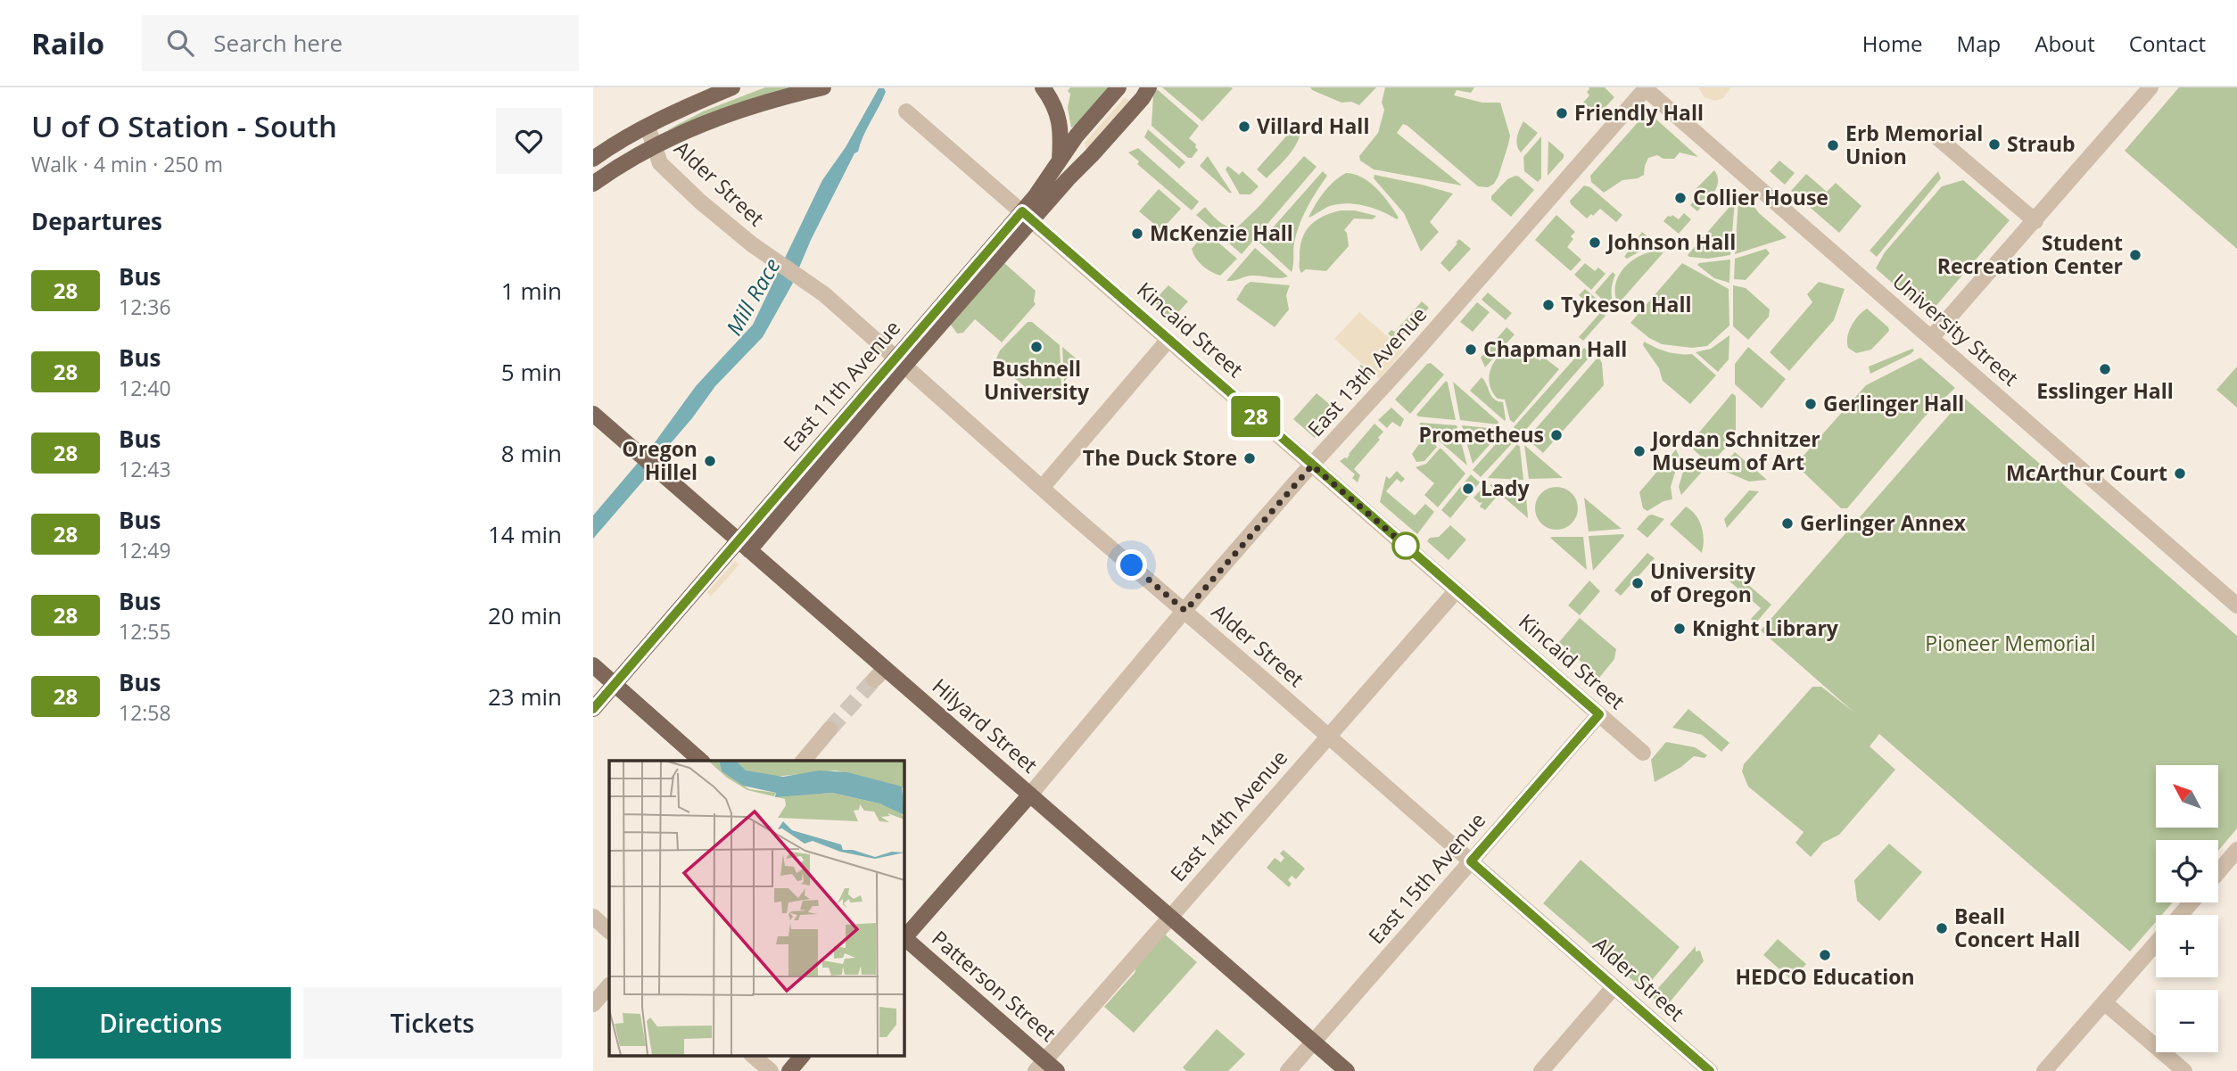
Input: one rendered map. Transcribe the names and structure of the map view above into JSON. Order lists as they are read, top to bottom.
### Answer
{
  "streets": {
    "main road": [
      "East 13th Avenue",
      "East 11th Avenue",
      "Hilyard Street",
      "Patterson Street"
    ],
    "street": [
      "Alder Street",
      "Kincaid Street",
      "University Street",
      "East 14th Avenue",
      "East 15th Avenue"
    ]
  },
  "crossings": [
    ["Alder Street", "East 13th Avenue"],
    ["Alder Street", "East 11th Avenue"],
    ["Alder Street", "East 14th Avenue"],
    ["Alder Street", "East 15th Avenue"],
    ["Kincaid Street", "East 13th Avenue"],
    ["Kincaid Street", "East 11th Avenue"],
    ["Kincaid Street", "East 14th Avenue"],
    ["Kincaid Street", "East 15th Avenue"],
    ["University Street", "East 13th Avenue"],
    ["East 13th Avenue", "Hilyard Street"],
    ["East 13th Avenue", "Patterson Street"],
    ["East 11th Avenue", "Hilyard Street"],
    ["Hilyard Street", "East 14th Avenue"],
    ["Hilyard Street", "East 15th Avenue"],
    ["East 14th Avenue", "Patterson Street"]
  ],
  "water": ["Mill Race"],
  "parks": ["Pioneer Memorial"],
  "places": [
    "Friendly Hall",
    "Villard Hall",
    "Straub",
    "Erb Memorial Union",
    "Collier House",
    "McKenzie Hall",
    "Johnson Hall",
    "Student Recreation Center",
    "Tykeson Hall",
    "Bushnell University",
    "Chapman Hall",
    "Esslinger Hall",
    "Gerlinger Hall",
    "Prometheus",
    "Jordan Schnitzer Museum of Art",
    "The Duck Store",
    "Oregon Hillel",
    "McArthur Court",
    "Lady",
    "Gerlinger Annex",
    "University of Oregon",
    "Knight Library",
    "Beall Concert Hall",
    "HEDCO Education"
  ],
  "lines": ["bus line 28"],
  "north": "top left",
  "page": {
    "header": "Railo",
    "search": "Search here",
    "nav": [
      "Home",
      "Map",
      "About",
      "Contact"
    ],
    "heading": [
      ["U of O Station - South", "Walk · 4 min · 250 m"],
      "Departures"
    ],
    "on_map": "28",
    "list": [
      {
        "mark": "28",
        "name": "Bus",
        "note": "12:36",
        "value": "1 min"
      },
      {
        "mark": "28",
        "name": "Bus",
        "note": "12:40",
        "value": "5 min"
      },
      {
        "mark": "28",
        "name": "Bus",
        "note": "12:43",
        "value": "8 min"
      },
      {
        "mark": "28",
        "name": "Bus",
        "note": "12:49",
        "value": "14 min"
      },
      {
        "mark": "28",
        "name": "Bus",
        "note": "12:55",
        "value": "20 min"
      },
      {
        "mark": "28",
        "name": "Bus",
        "note": "12:58",
        "value": "23 min"
      }
    ],
    "map_buttons": ["+", "−"],
    "buttons": ["Directions", "Tickets"]
  }
}
